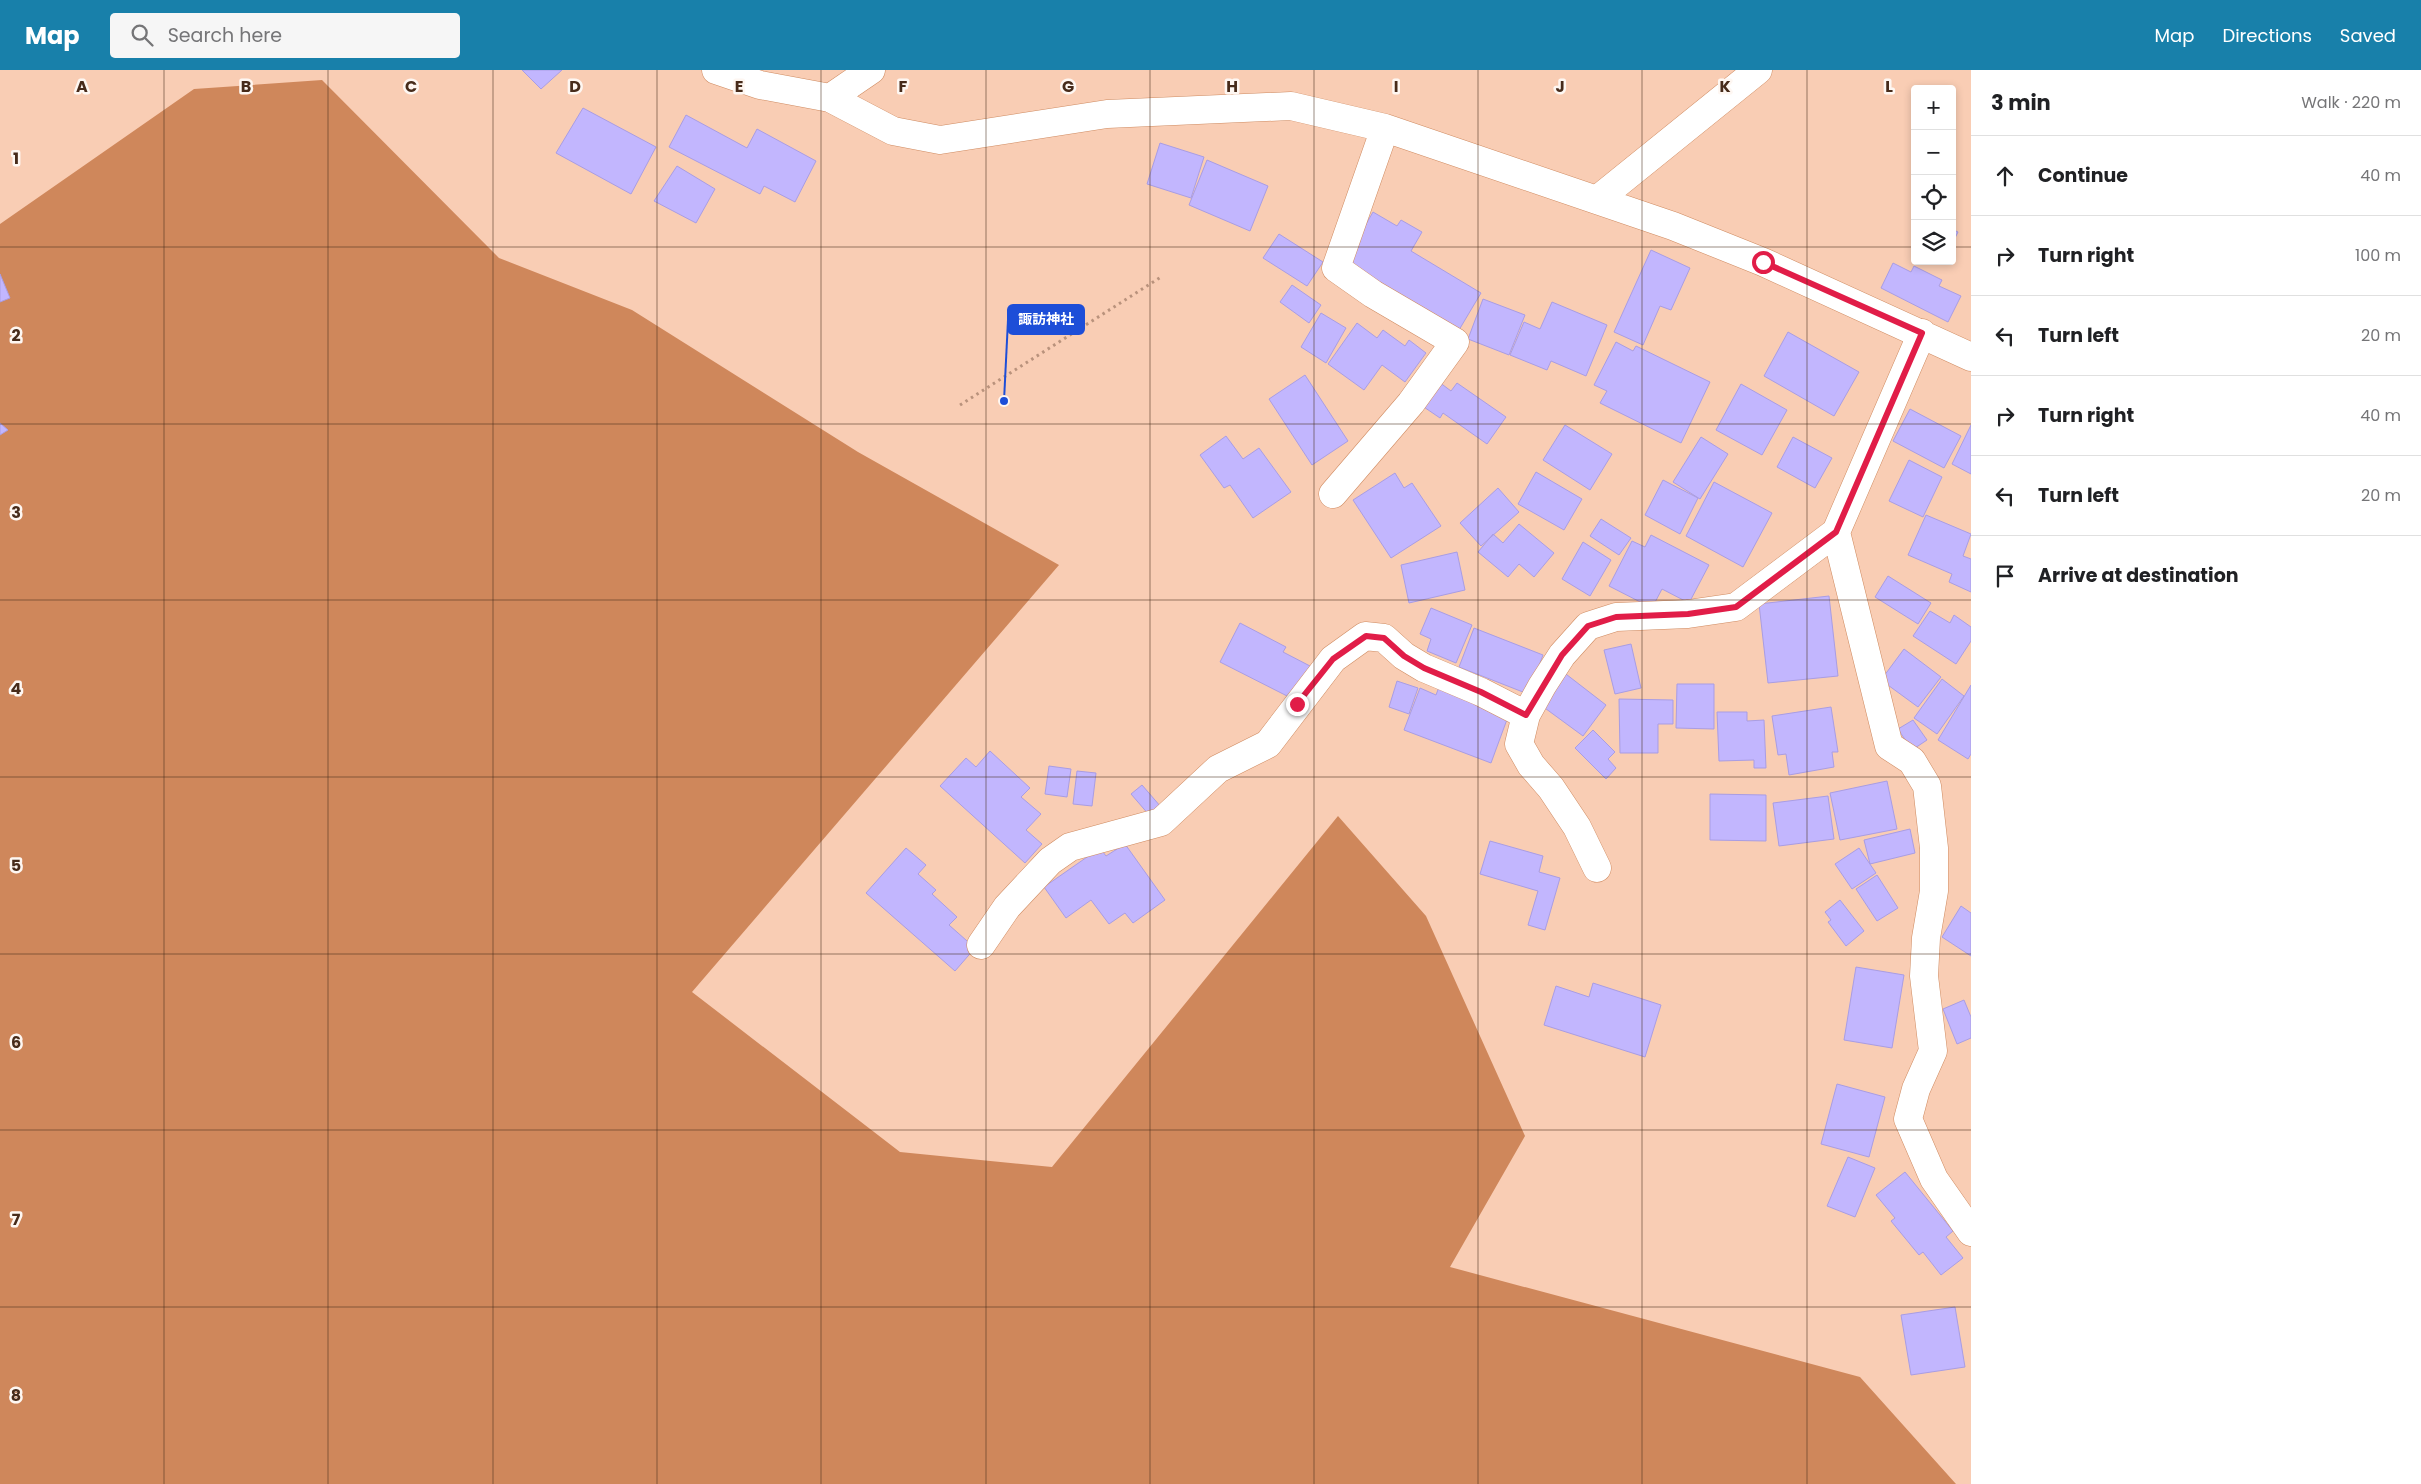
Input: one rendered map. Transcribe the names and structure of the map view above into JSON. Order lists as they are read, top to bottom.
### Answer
{
  "places": ["諏訪神社"],
  "page": {
    "header": "Map",
    "search": "Search here",
    "nav": ["Map", "Directions", "Saved"],
    "heading": ["3 min", "Walk · 220 m"],
    "map_buttons": ["+", "−"],
    "list": [
      ["Continue", "40 m"],
      ["Turn right", "100 m"],
      ["Turn left", "20 m"],
      ["Turn right", "40 m"],
      ["Turn left", "20 m"],
      "Arrive at destination"
    ]
  },
  "grid": {
    "columns": [
      "A",
      "B",
      "C",
      "D",
      "E",
      "F",
      "G",
      "H",
      "I",
      "J",
      "K",
      "L"
    ],
    "rows": [
      "1",
      "2",
      "3",
      "4",
      "5",
      "6",
      "7",
      "8"
    ]
  }
}
